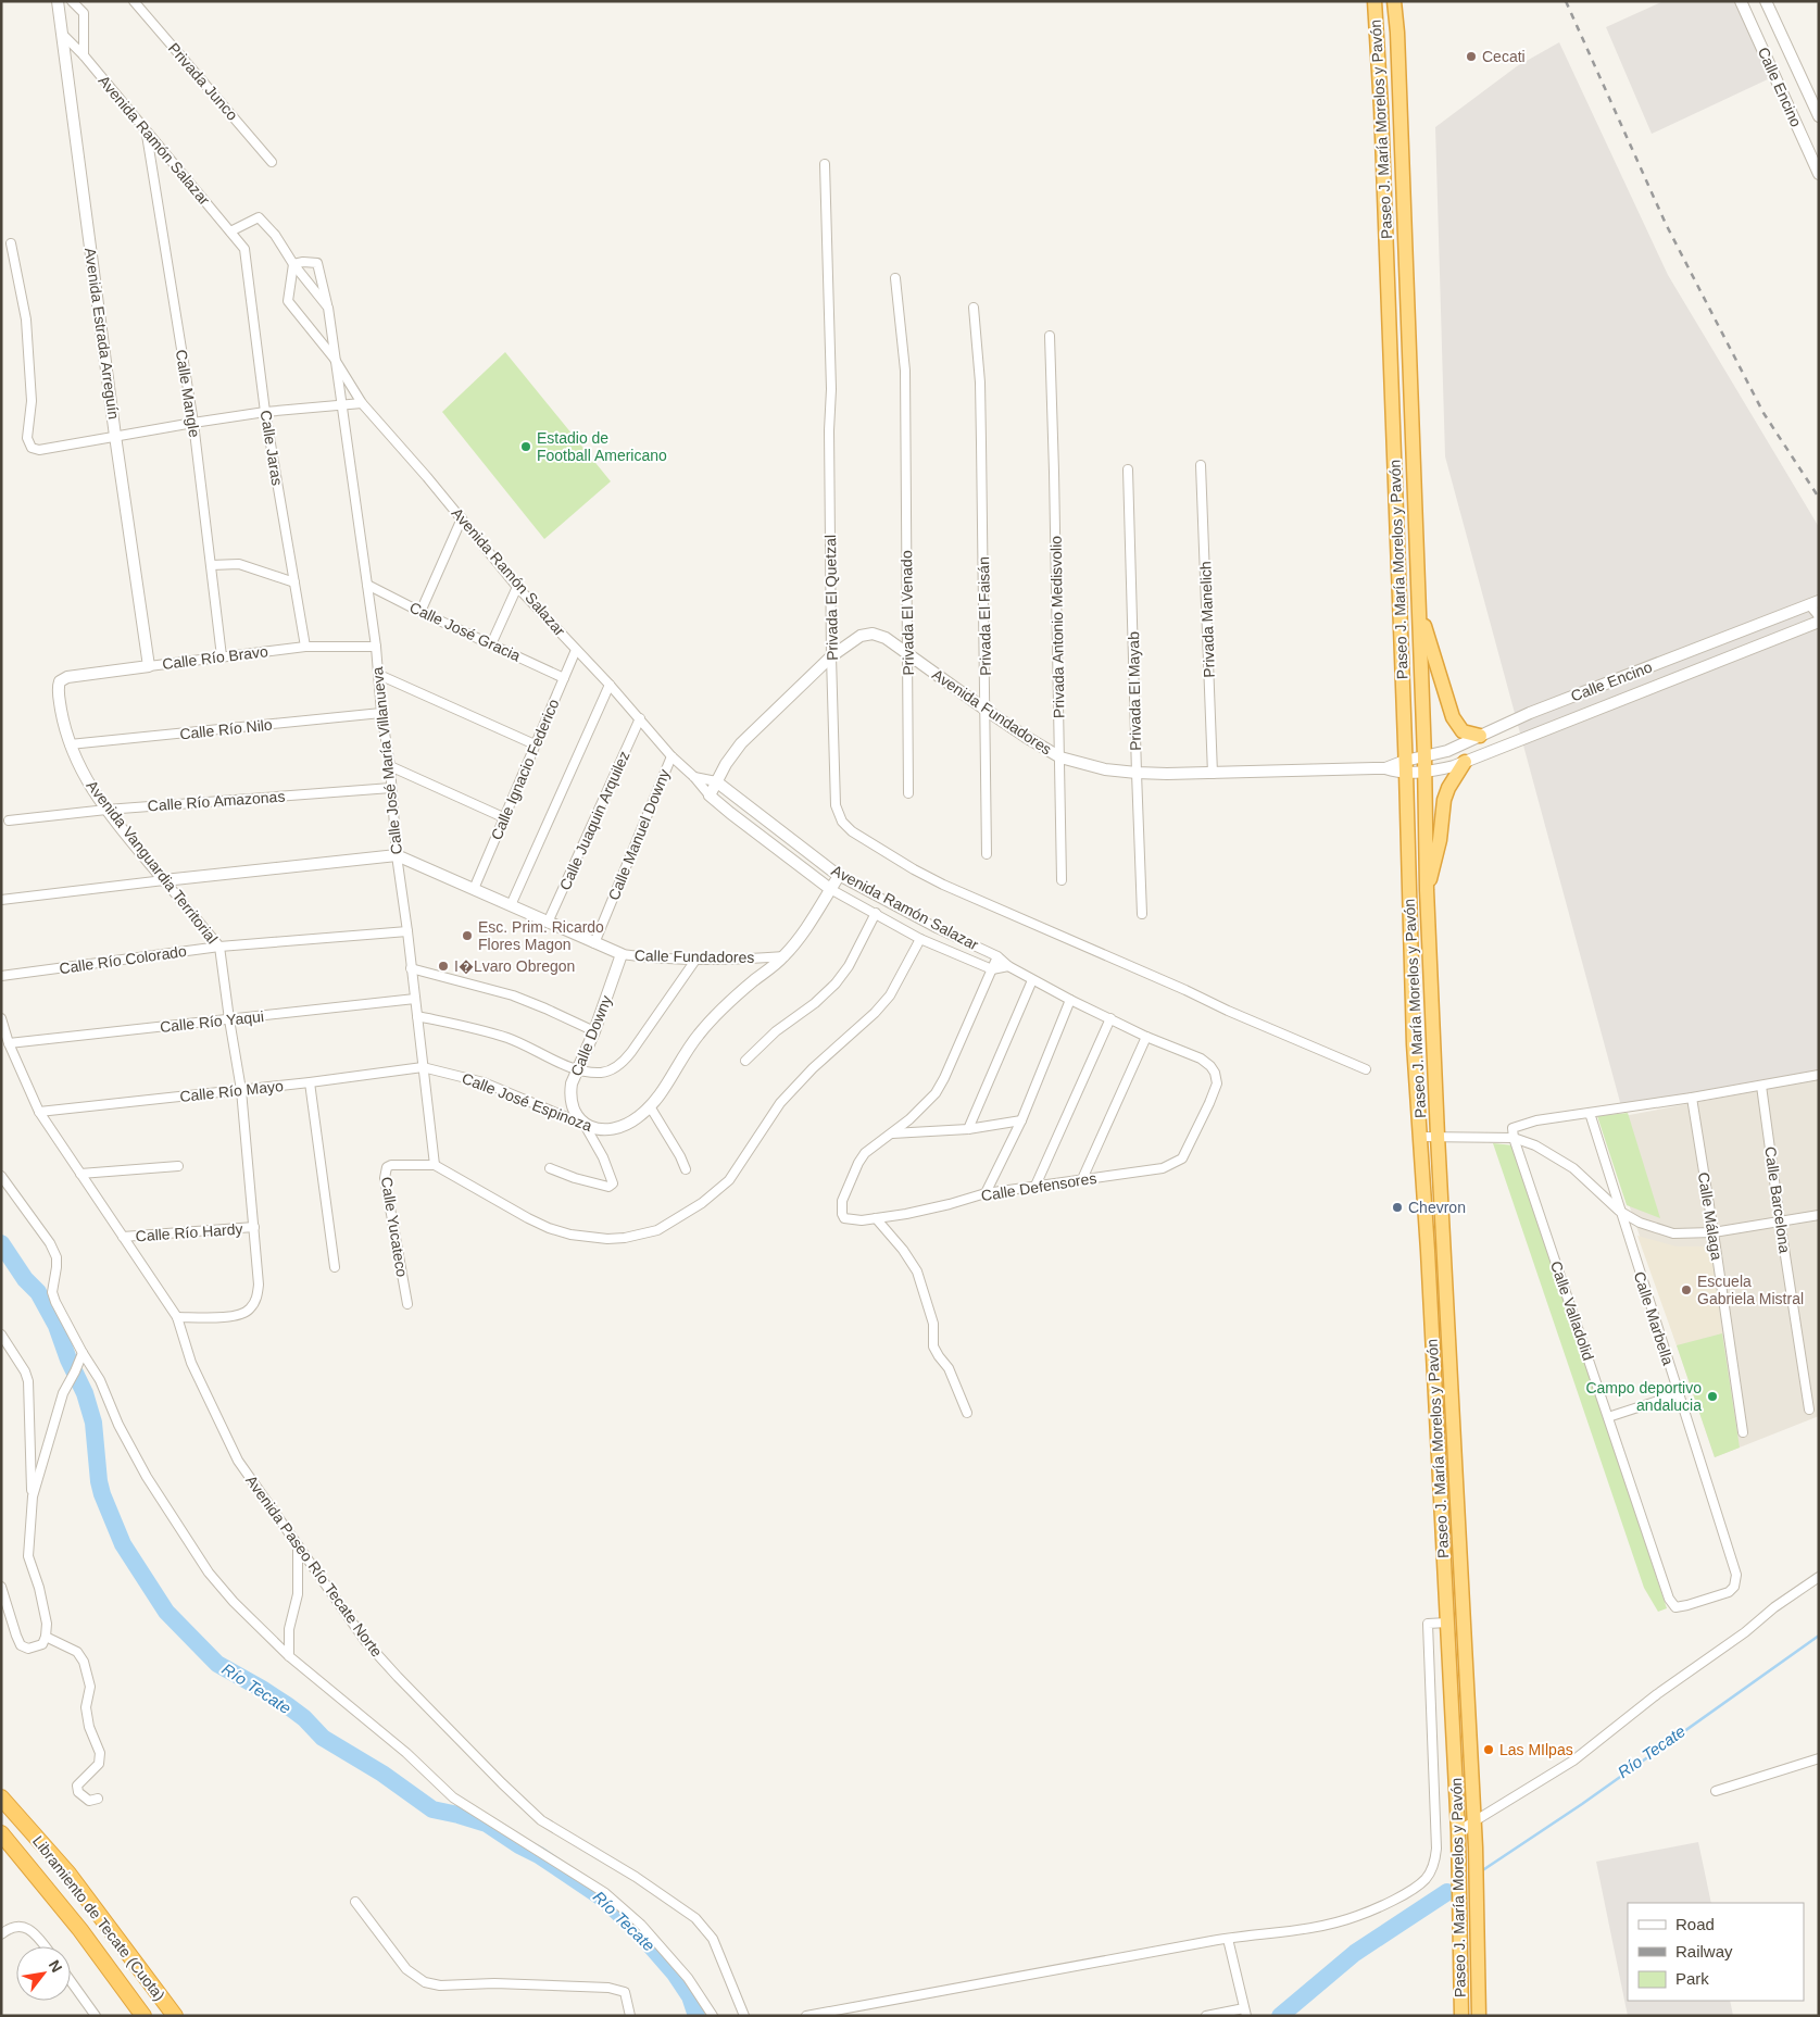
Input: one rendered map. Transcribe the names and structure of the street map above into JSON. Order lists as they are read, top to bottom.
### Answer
{
  "streets": {
    "highway": ["Paseo J. María Morelos y Pavón", "Libramiento de Tecate (Cuota)"],
    "street": [
      "Privada Junco",
      "Calle Encino",
      "Avenida Ramón Salazar",
      "Avenida Estrada Arreguín",
      "Calle Mangle",
      "Calle Jaras",
      "Privada El Quetzal",
      "Privada El Venado",
      "Privada El Faisán",
      "Privada Manelich",
      "Privada Antonio Medisvolio",
      "Calle José Gracia",
      "Calle Río Bravo",
      "Privada El Mayab",
      "Avenida Fundadores",
      "Calle Río Nilo",
      "Calle José María Villanueva",
      "Calle Ignacio Federico",
      "Calle Río Amazonas",
      "Calle Juaquin Arquilez",
      "Calle Manuel Downy",
      "Avenida Vanguardia Territorial",
      "Calle Fundadores",
      "Calle Río Colorado",
      "Calle Río Yaqui",
      "Calle Downy",
      "Calle Río Mayo",
      "Calle José Espinoza",
      "Calle Defensores",
      "Calle Barcelona",
      "Calle Málaga",
      "Calle Yucateco",
      "Calle Río Hardy",
      "Calle Valladolid",
      "Calle Marbella",
      "Avenida Paseo Río Tecate Norte"
    ]
  },
  "crossings": [
    ["Calle Encino", "Paseo J. María Morelos y Pavón"],
    ["Calle Encino", "Avenida Fundadores"],
    ["Paseo J. María Morelos y Pavón", "Avenida Fundadores"],
    ["Avenida Ramón Salazar", "Avenida Estrada Arreguín"],
    ["Avenida Ramón Salazar", "Calle Mangle"],
    ["Avenida Ramón Salazar", "Calle Jaras"],
    ["Avenida Ramón Salazar", "Avenida Fundadores"],
    ["Avenida Ramón Salazar", "Calle José María Villanueva"],
    ["Avenida Ramón Salazar", "Calle Ignacio Federico"],
    ["Avenida Ramón Salazar", "Calle Juaquin Arquilez"],
    ["Avenida Ramón Salazar", "Calle Manuel Downy"],
    ["Avenida Ramón Salazar", "Calle José Espinoza"],
    ["Avenida Ramón Salazar", "Calle Defensores"],
    ["Avenida Estrada Arreguín", "Calle Río Bravo"],
    ["Calle Mangle", "Calle Río Bravo"],
    ["Calle Jaras", "Calle Río Bravo"],
    ["Privada El Quetzal", "Avenida Fundadores"],
    ["Privada El Venado", "Avenida Fundadores"],
    ["Privada El Faisán", "Avenida Fundadores"],
    ["Privada Manelich", "Avenida Fundadores"],
    ["Privada Antonio Medisvolio", "Avenida Fundadores"],
    ["Calle José Gracia", "Calle José María Villanueva"],
    ["Calle José Gracia", "Calle Ignacio Federico"],
    ["Calle Río Bravo", "Calle José María Villanueva"],
    ["Calle Río Bravo", "Avenida Vanguardia Territorial"],
    ["Privada El Mayab", "Avenida Fundadores"],
    ["Calle Río Nilo", "Calle José María Villanueva"],
    ["Calle Río Nilo", "Avenida Vanguardia Territorial"],
    ["Calle José María Villanueva", "Calle Río Amazonas"],
    ["Calle José María Villanueva", "Calle Fundadores"],
    ["Calle José María Villanueva", "Calle Río Colorado"],
    ["Calle José María Villanueva", "Calle Río Yaqui"],
    ["Calle José María Villanueva", "Calle Río Mayo"],
    ["Calle José María Villanueva", "Calle José Espinoza"],
    ["Calle José María Villanueva", "Calle Yucateco"],
    ["Calle Ignacio Federico", "Calle Fundadores"],
    ["Calle Río Amazonas", "Avenida Vanguardia Territorial"],
    ["Calle Juaquin Arquilez", "Calle Fundadores"],
    ["Calle Manuel Downy", "Calle Fundadores"],
    ["Avenida Vanguardia Territorial", "Calle Río Colorado"],
    ["Avenida Vanguardia Territorial", "Calle Río Yaqui"],
    ["Avenida Vanguardia Territorial", "Calle Río Mayo"],
    ["Avenida Vanguardia Territorial", "Calle Río Hardy"],
    ["Avenida Vanguardia Territorial", "Avenida Paseo Río Tecate Norte"],
    ["Calle Fundadores", "Calle Downy"],
    ["Calle Fundadores", "Calle José Espinoza"],
    ["Calle Río Yaqui", "Avenida Paseo Río Tecate Norte"],
    ["Calle Downy", "Calle José Espinoza"],
    ["Calle Río Mayo", "Calle José Espinoza"],
    ["Calle Río Mayo", "Avenida Paseo Río Tecate Norte"],
    ["Calle Río Hardy", "Avenida Paseo Río Tecate Norte"],
    ["Calle Valladolid", "Calle Marbella"]
  ],
  "water": ["Río Tecate"],
  "places": [
    "Cecati",
    "Estadio de Football Americano",
    "Esc. Prim. Ricardo Flores Magon",
    "I�Lvaro Obregon",
    "Chevron",
    "Escuela Gabriela Mistral",
    "Campo deportivo andalucia",
    "Las MIlpas"
  ],
  "legend": ["Road", "Railway", "Park"],
  "north": "top right"
}
